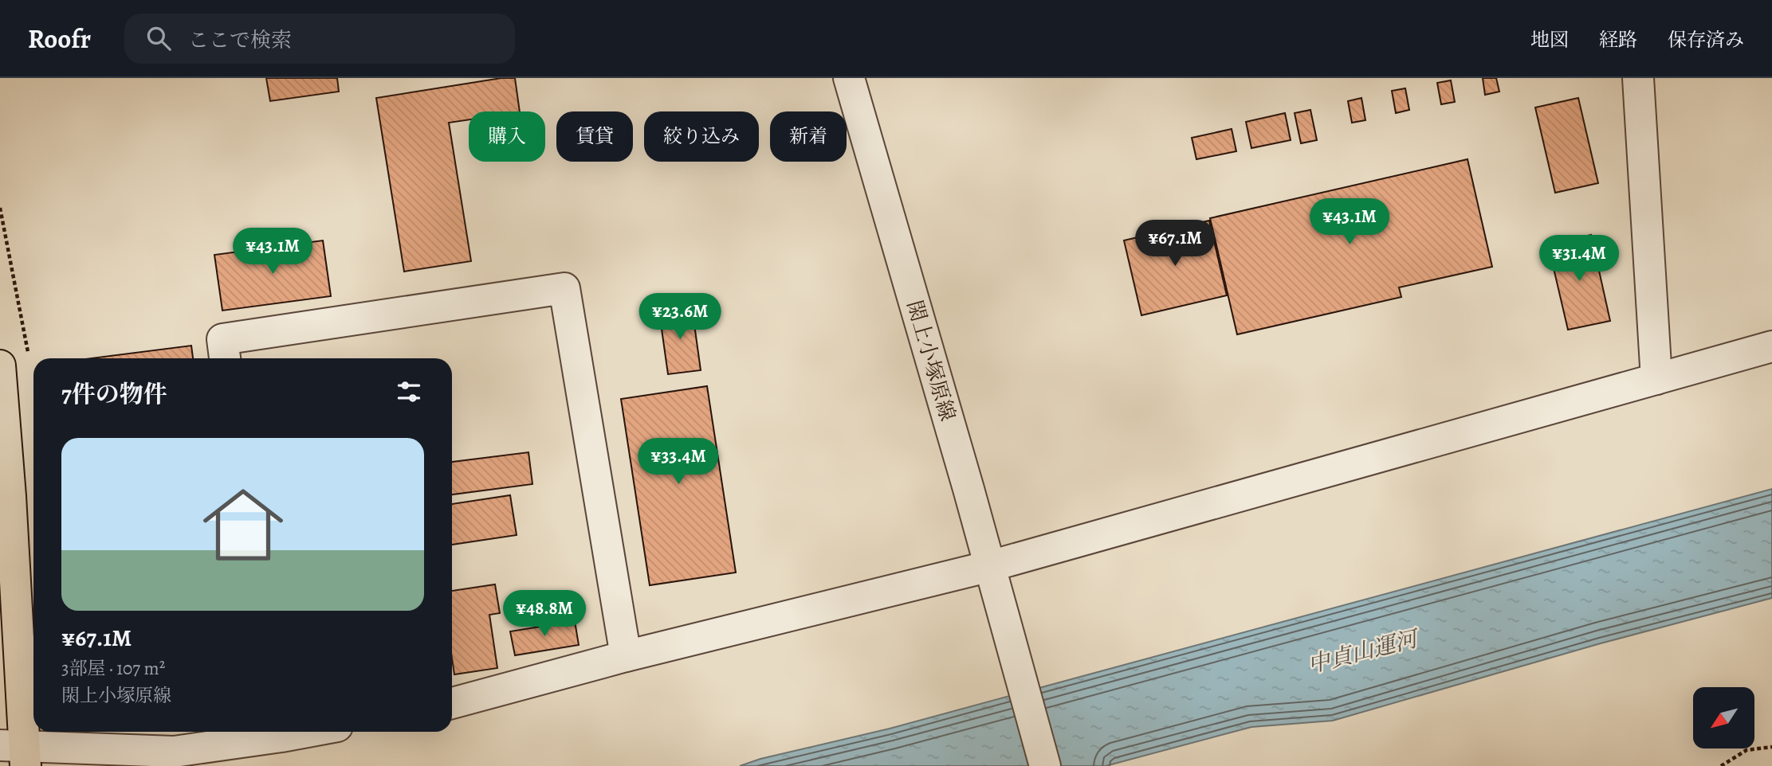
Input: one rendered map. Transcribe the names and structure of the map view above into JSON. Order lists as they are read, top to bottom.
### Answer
{
  "streets": {
    "street": ["閖上小塚原線"]
  },
  "water": ["中貞山運河"],
  "north": "bottom left",
  "page": {
    "header": "Roofr",
    "search": "ここで検索",
    "nav": ["地図", "経路", "保存済み"],
    "chip": [
      "購入",
      "賃貸",
      "絞り込み",
      "新着"
    ],
    "price": [
      "¥43.1M",
      "¥67.1M",
      "¥43.1M",
      "¥31.4M",
      "¥23.6M",
      "¥33.4M",
      "¥48.8M"
    ],
    "heading": "7件の物件",
    "list": [
      {
        "name": "¥67.1M",
        "note": "3部屋 · 107 m² · 閖上小塚原線"
      }
    ]
  }
}
